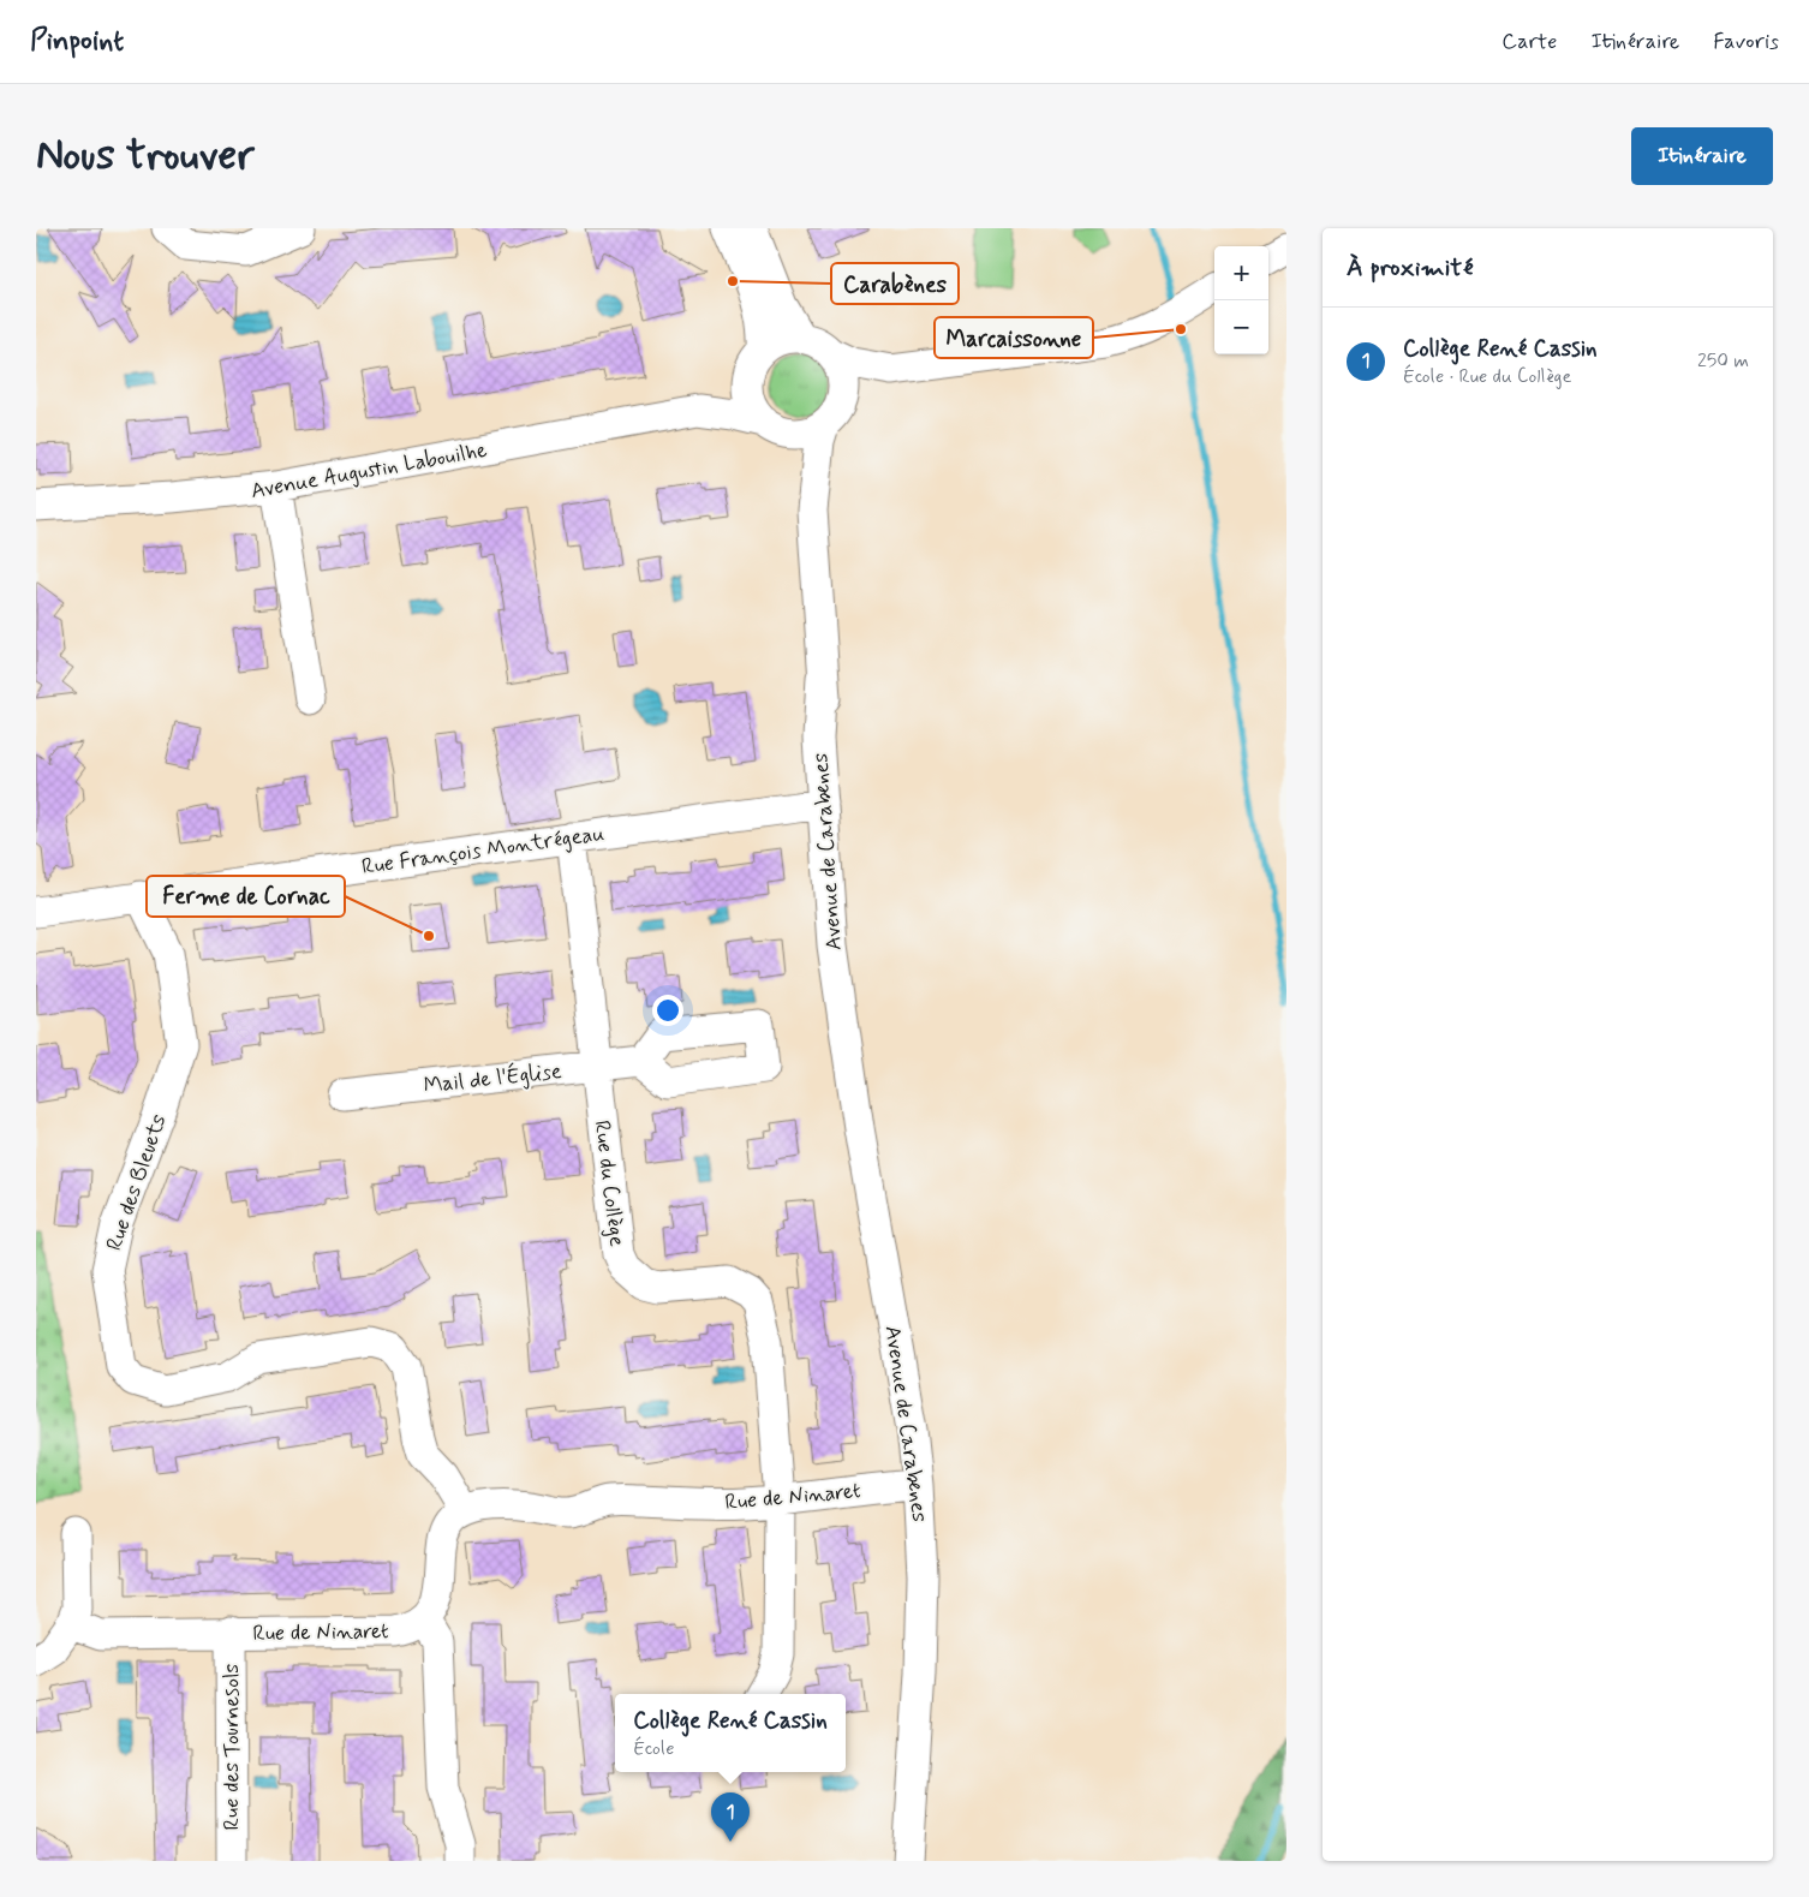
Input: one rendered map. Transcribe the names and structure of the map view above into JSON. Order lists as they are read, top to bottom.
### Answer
{
  "streets": {
    "street": [
      "Avenue Augustin Labouilhe",
      "Rue François Montrégeau",
      "Avenue de Carabenes",
      "Mail de l'Église",
      "Rue des Bleuets",
      "Rue du Collège",
      "Rue de Ninaret",
      "Rue des Tournesols"
    ]
  },
  "crossings": [
    ["Avenue Augustin Labouilhe", "Avenue de Carabenes"],
    ["Rue François Montrégeau", "Avenue de Carabenes"],
    ["Rue François Montrégeau", "Rue des Bleuets"],
    ["Rue François Montrégeau", "Rue du Collège"],
    ["Avenue de Carabenes", "Rue de Ninaret"],
    ["Mail de l'Église", "Rue du Collège"],
    ["Rue des Bleuets", "Rue de Ninaret"],
    ["Rue du Collège", "Rue de Ninaret"],
    ["Rue de Ninaret", "Rue des Tournesols"]
  ],
  "places": ["Carabènes", "Marcaissonne", "Ferme de Cornac"],
  "page": {
    "header": "Pinpoint",
    "nav": ["Carte", "Itinéraire", "Favoris"],
    "buttons": "Itinéraire",
    "title": "Nous trouver",
    "heading": "À proximité",
    "map_buttons": ["+", "−"],
    "list": [
      {
        "mark": "1",
        "name": "Collège René Cassin",
        "note": "École · Rue du Collège",
        "value": "250 m"
      }
    ],
    "popup": ["Collège René Cassin", "École"],
    "pins": "1"
  }
}
